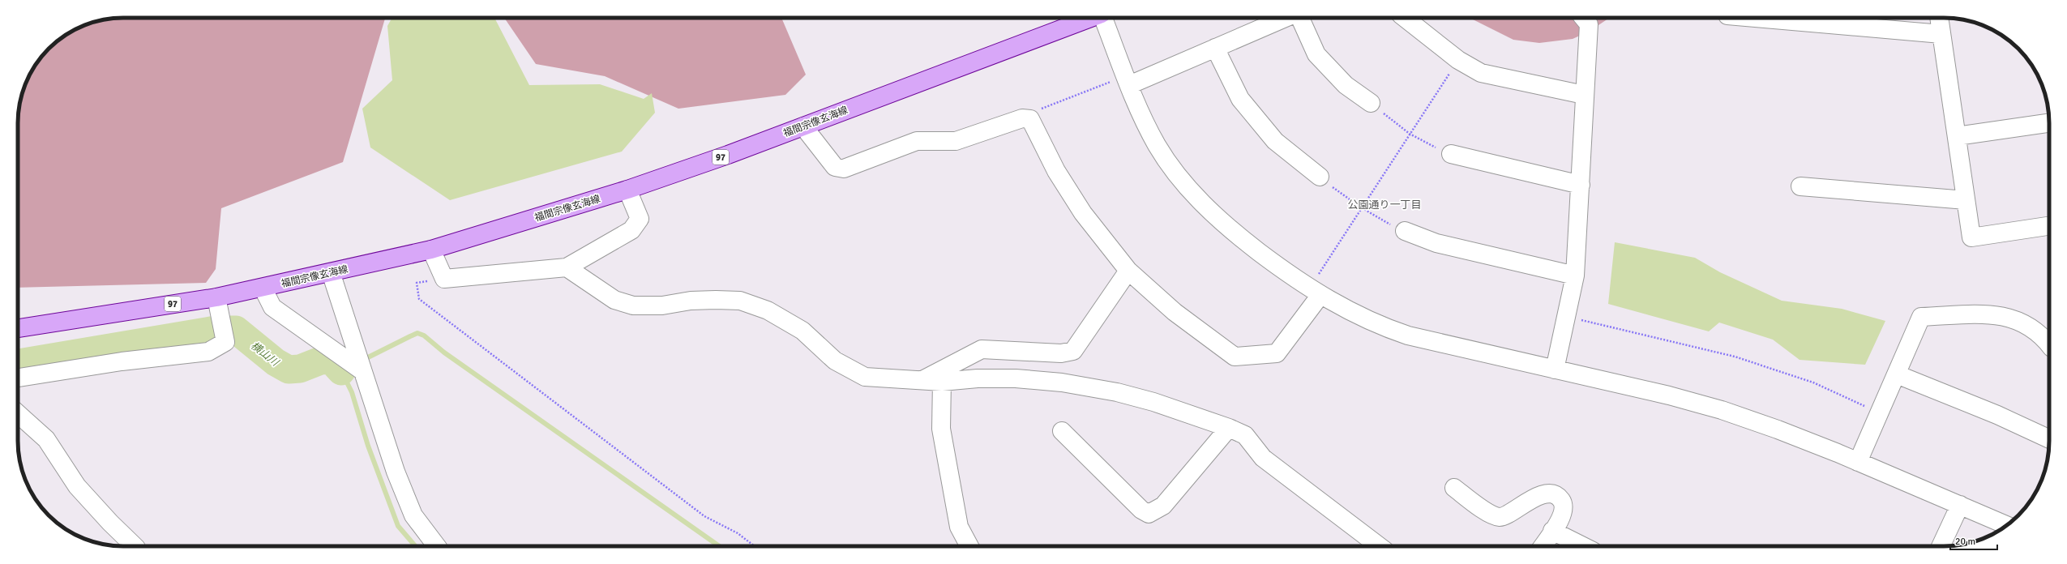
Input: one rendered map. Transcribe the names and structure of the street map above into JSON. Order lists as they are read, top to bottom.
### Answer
{
  "streets": {
    "main road": ["福間宗像玄海線", "97"]
  },
  "districts": ["公園通り一丁目"],
  "water": ["横山川"],
  "scale_bar": "20 m"
}
